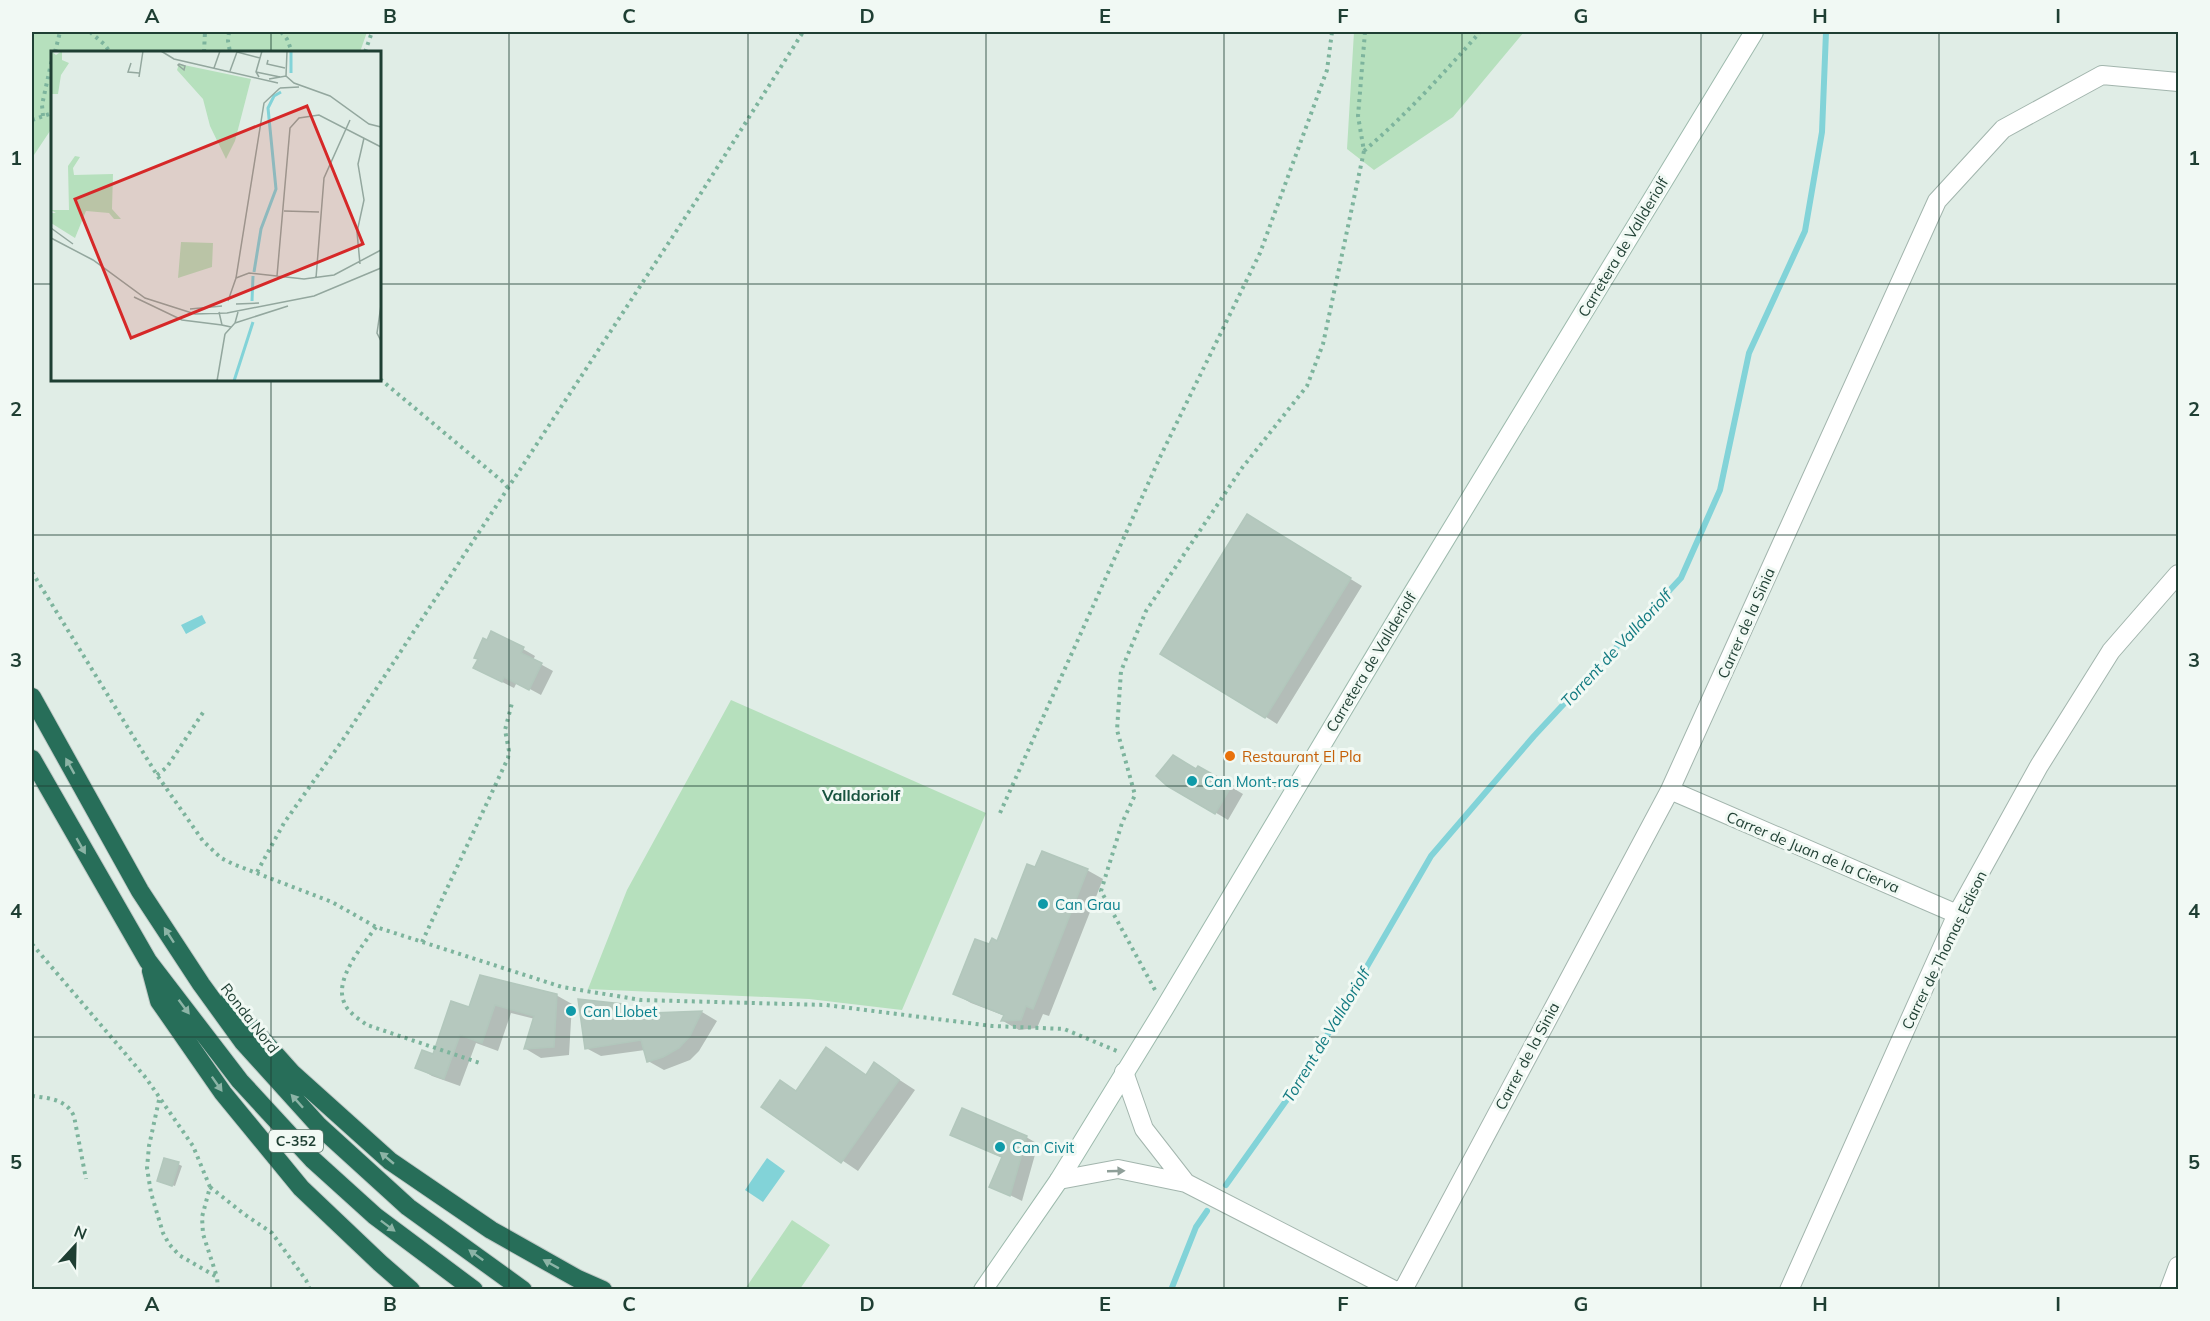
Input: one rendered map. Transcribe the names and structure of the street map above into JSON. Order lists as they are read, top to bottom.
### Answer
{
  "streets": {
    "highway": ["Ronda Nord", "C-352"],
    "street": [
      "Carretera de Vallderiolf",
      "Carrer de la Sinia",
      "Carrer de Juan de la Cierva",
      "Carrer de Thomas Edison"
    ]
  },
  "crossings": [
    ["Carrer de la Sinia", "Carrer de Juan de la Cierva"],
    ["Carrer de Juan de la Cierva", "Carrer de Thomas Edison"]
  ],
  "districts": ["Valldoriolf"],
  "water": ["Torrent de Valldoriolf"],
  "places": [
    "Restaurant El Pla",
    "Can Mont-ras",
    "Can Grau",
    "Can Llobet",
    "Can Civit"
  ],
  "north": "top",
  "grid": {
    "columns": [
      "A",
      "B",
      "C",
      "D",
      "E",
      "F",
      "G",
      "H",
      "I"
    ],
    "rows": [
      "1",
      "2",
      "3",
      "4",
      "5"
    ]
  }
}
